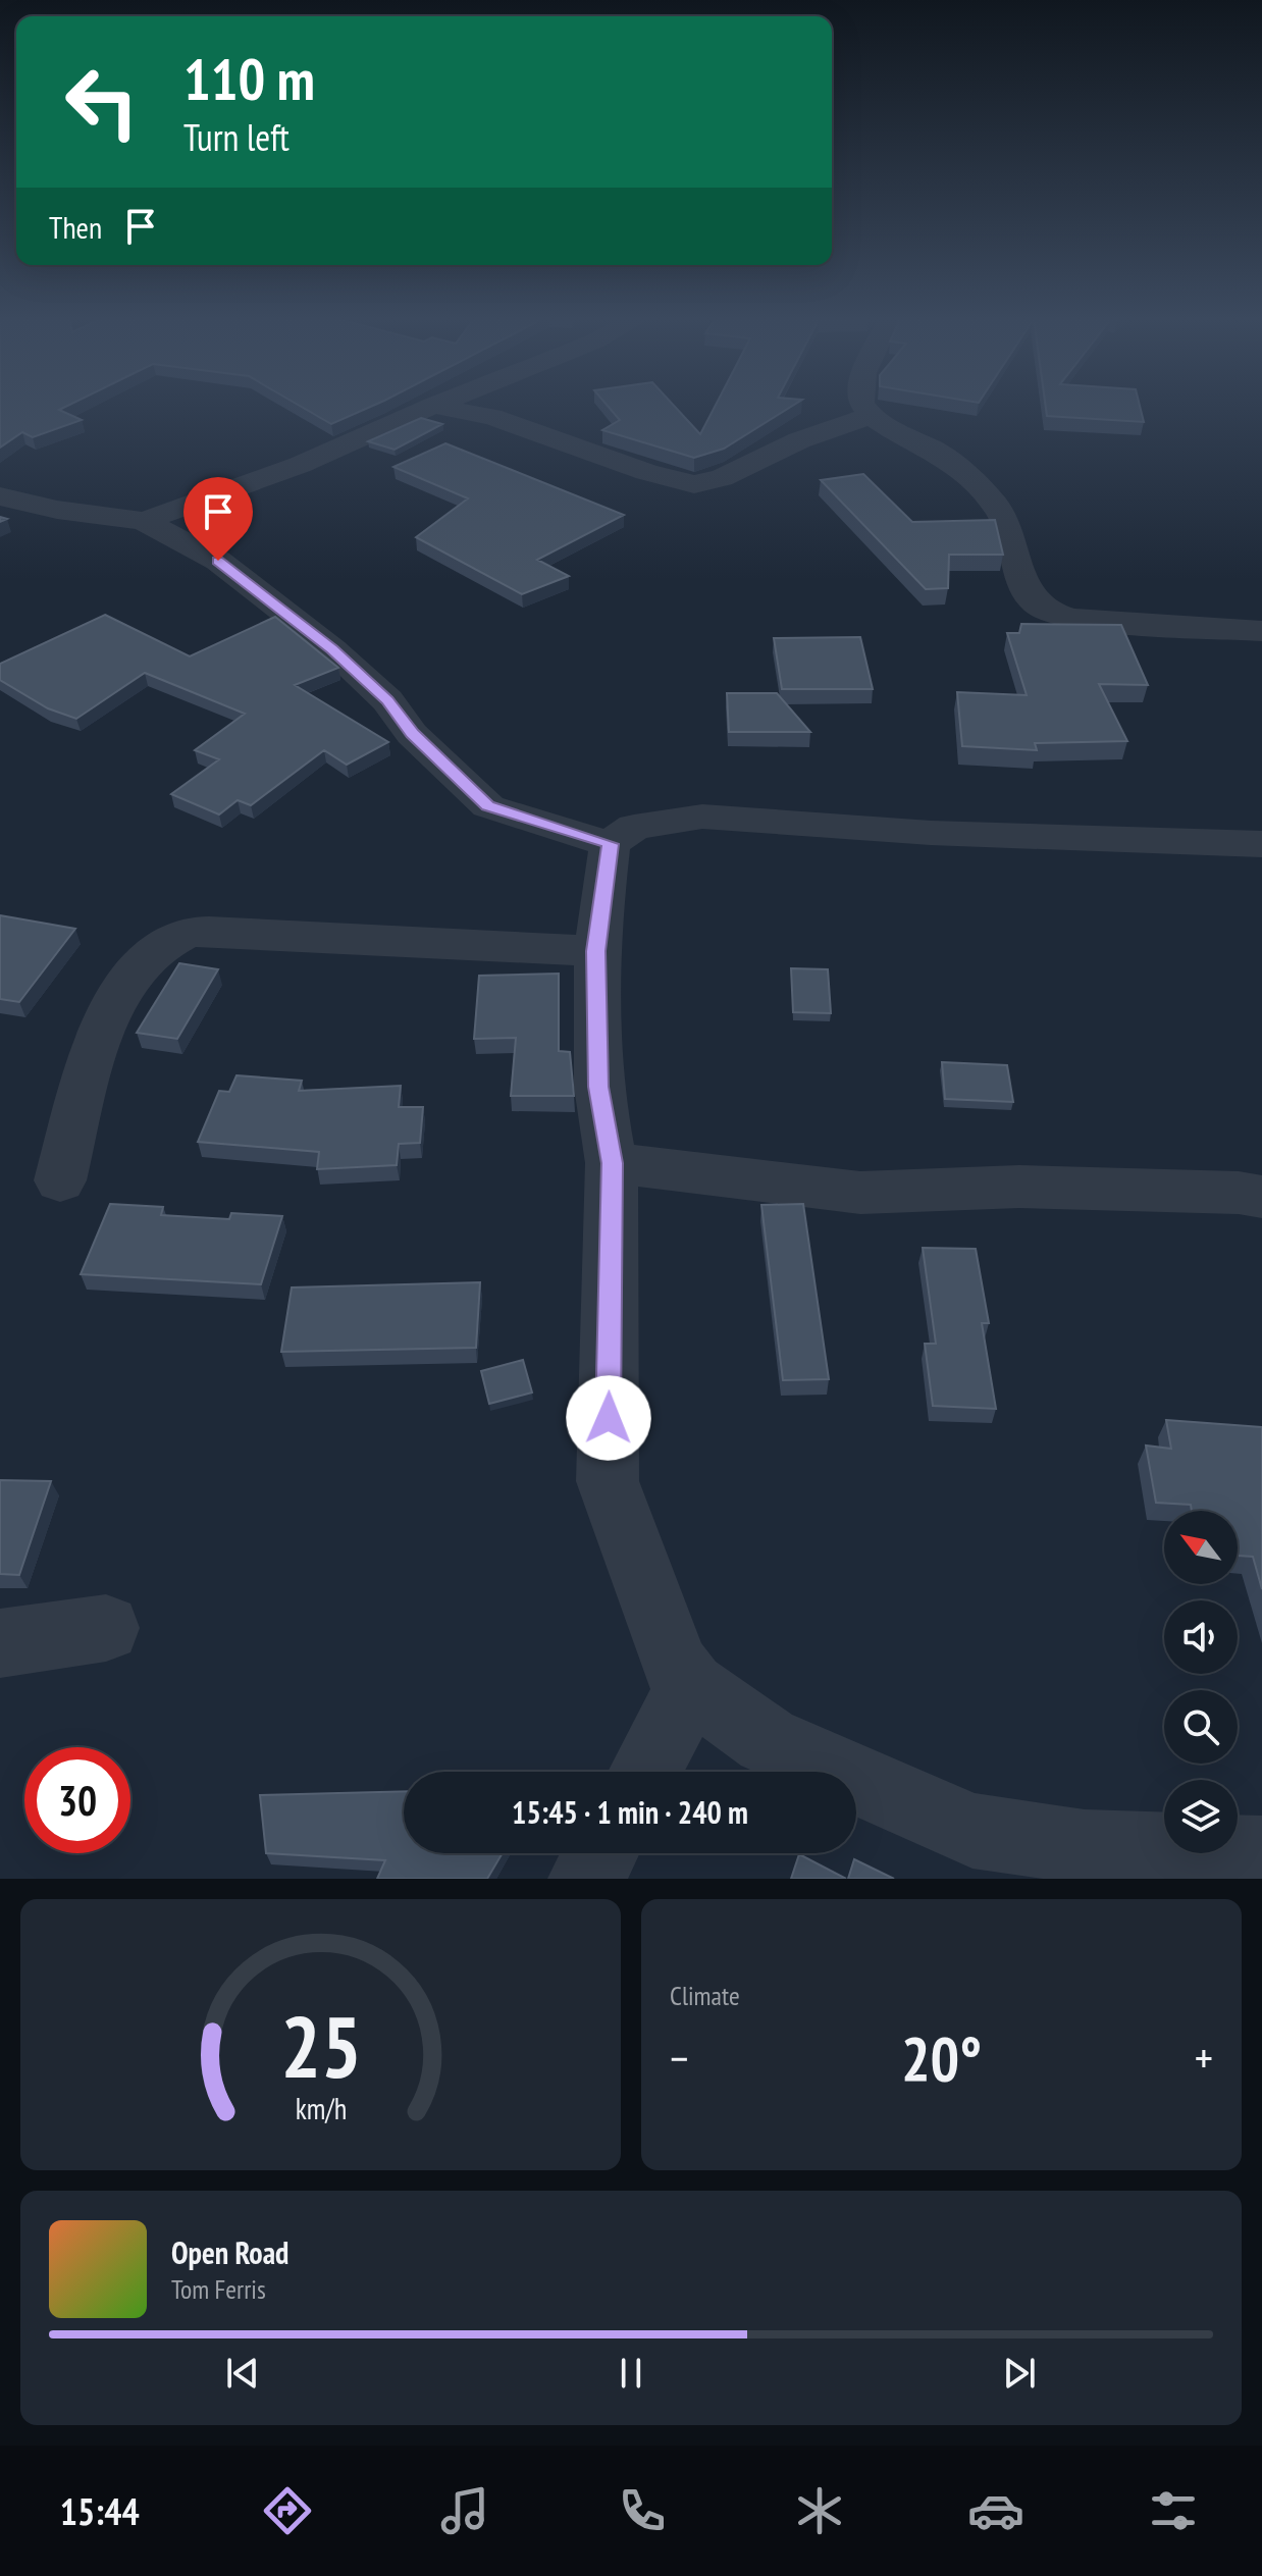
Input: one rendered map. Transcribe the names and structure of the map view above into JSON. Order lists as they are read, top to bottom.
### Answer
{
  "north": "top left",
  "page": {
    "turn": ["110 m", "Turn left"],
    "then": "Then",
    "limit": "30",
    "trip": "15:45 · 1 min · 240 m",
    "tile": "Climate",
    "heat": ["−", "20°", "+"],
    "song": ["Open Road", "Tom Ferris"],
    "tabs": "15:44",
    "gauge": ["25", "km/h"]
  }
}
